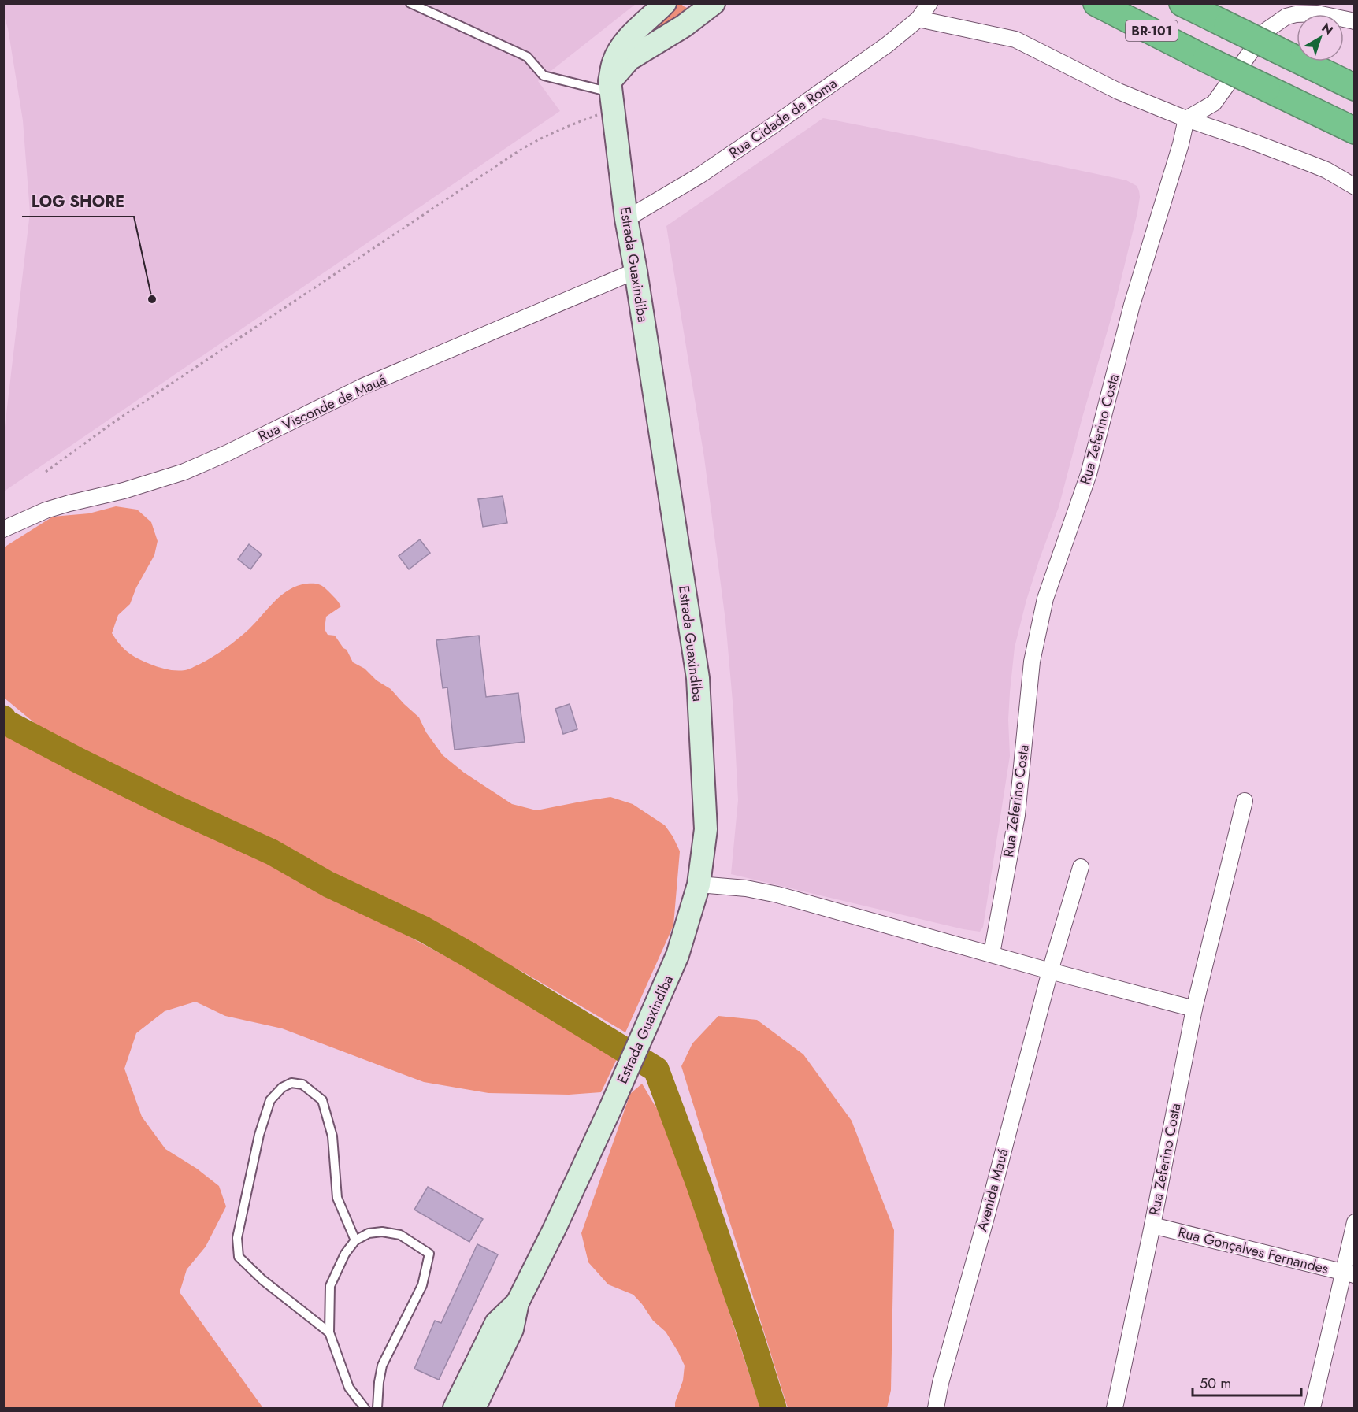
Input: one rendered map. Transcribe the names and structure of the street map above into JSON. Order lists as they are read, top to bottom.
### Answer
{
  "streets": {
    "highway": ["BR-101"],
    "street": [
      "Rua Cidade de Roma",
      "Estrada Guaxindiba",
      "Rua Visconde de Mauá",
      "Rua Zeferino Costa",
      "Avenida Mauá",
      "Rua Gonçalves Fernandes"
    ]
  },
  "crossings": [
    ["Rua Cidade de Roma", "Estrada Guaxindiba"],
    ["Estrada Guaxindiba", "Rua Visconde de Mauá"],
    ["Rua Zeferino Costa", "Rua Gonçalves Fernandes"]
  ],
  "places": ["LOG SHORE"],
  "scale_bar": "50 m",
  "north": "top right"
}
